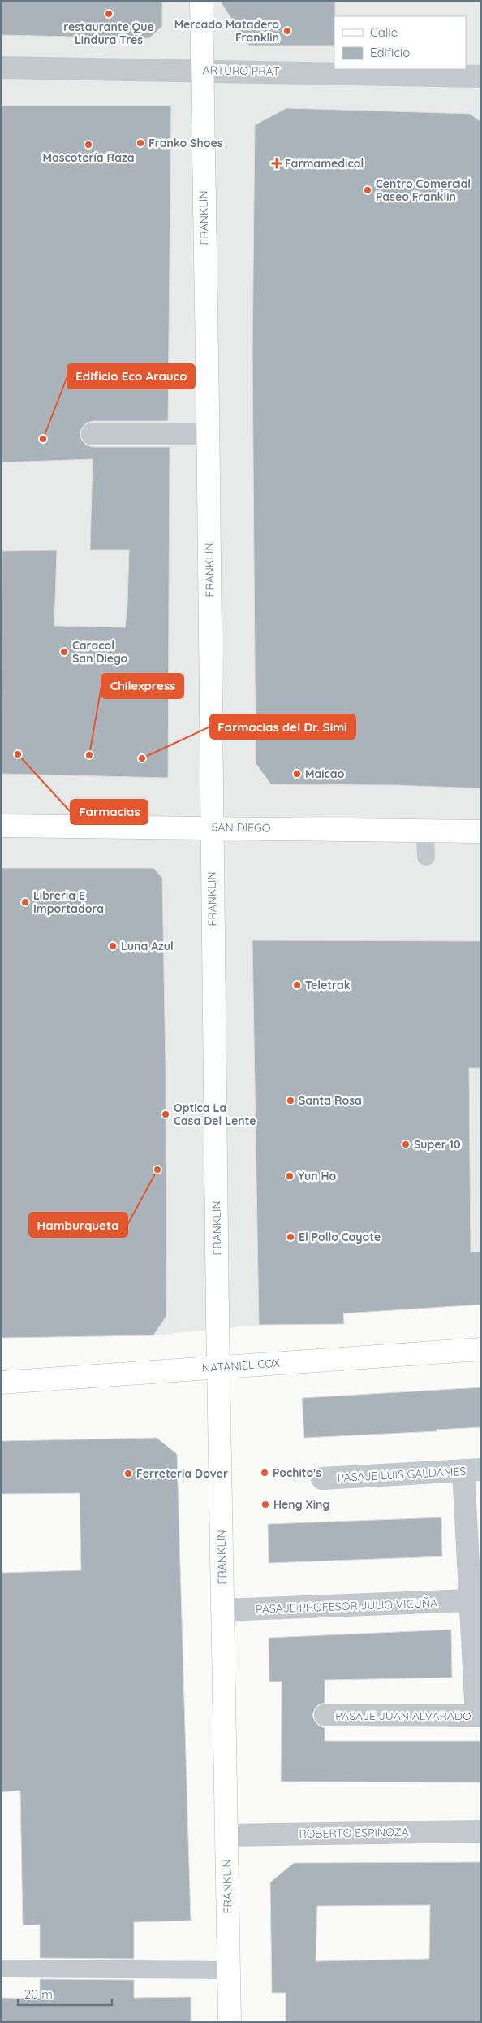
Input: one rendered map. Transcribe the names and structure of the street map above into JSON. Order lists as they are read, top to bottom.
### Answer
{
  "streets": {
    "main road": ["FRANKLIN", "SAN DIEGO", "NATANIEL COX"],
    "street": [
      "ARTURO PRAT",
      "PASAJE LUIS GALDAMES",
      "PASAJE PROFESOR JULIO VICUÑA",
      "PASAJE JUAN ALVARADO",
      "ROBERTO ESPINOZA"
    ]
  },
  "crossings": [
    ["ARTURO PRAT", "FRANKLIN"],
    ["FRANKLIN", "SAN DIEGO"],
    ["FRANKLIN", "NATANIEL COX"],
    ["FRANKLIN", "PASAJE PROFESOR JULIO VICUÑA"],
    ["FRANKLIN", "ROBERTO ESPINOZA"]
  ],
  "places": {
    "other": [
      "restaurante Que Lindura Tres",
      "Mercado Matadero Franklin",
      "Franko Shoes",
      "Mascotería Raza",
      "Centro Comercial Paseo Franklin",
      "Edificio Eco Arauco",
      "Caracol San Diego",
      "Farmacias",
      "Chilexpress",
      "Farmacias del Dr. Simi",
      "Maicao",
      "Libreria E Importadora",
      "Luna Azul",
      "Teletrak",
      "Santa Rosa",
      "Optica La Casa Del Lente",
      "Super 10",
      "Hamburqueta",
      "Yun Ho",
      "El Pollo Coyote",
      "Pochito's",
      "Ferreteria Dover",
      "Heng Xing"
    ],
    "health": ["Farmamedical"]
  },
  "legend": ["Calle", "Edificio"],
  "scale_bar": "20 m"
}
